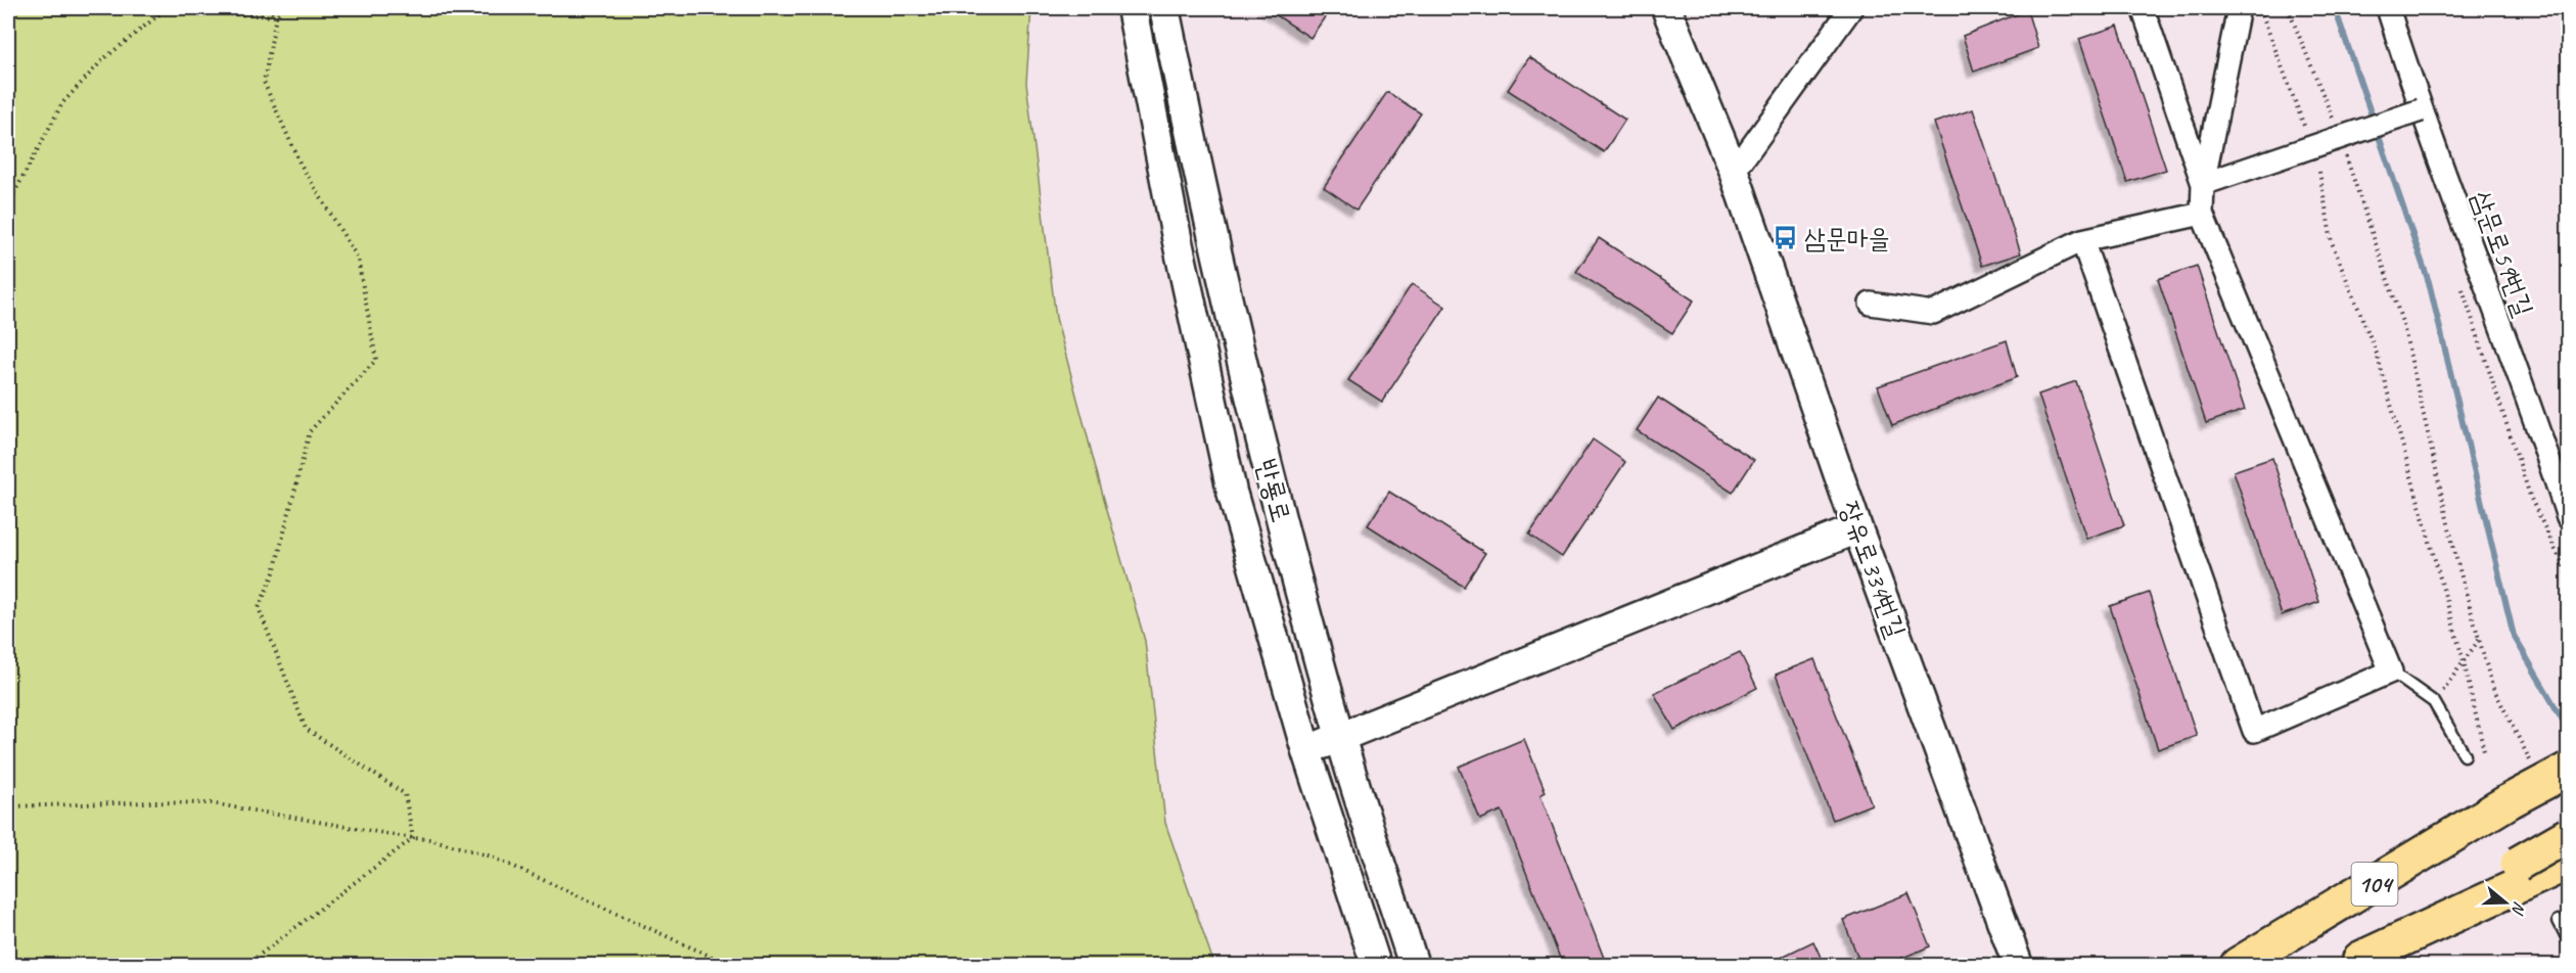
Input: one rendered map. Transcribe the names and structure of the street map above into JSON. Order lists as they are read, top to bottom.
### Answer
{
  "streets": {
    "highway": ["104"],
    "street": ["삼문로59번길", "반룡로", "장유로334번길"]
  },
  "places": {
    "bus stop": ["삼문마을"]
  },
  "north": "right"
}
